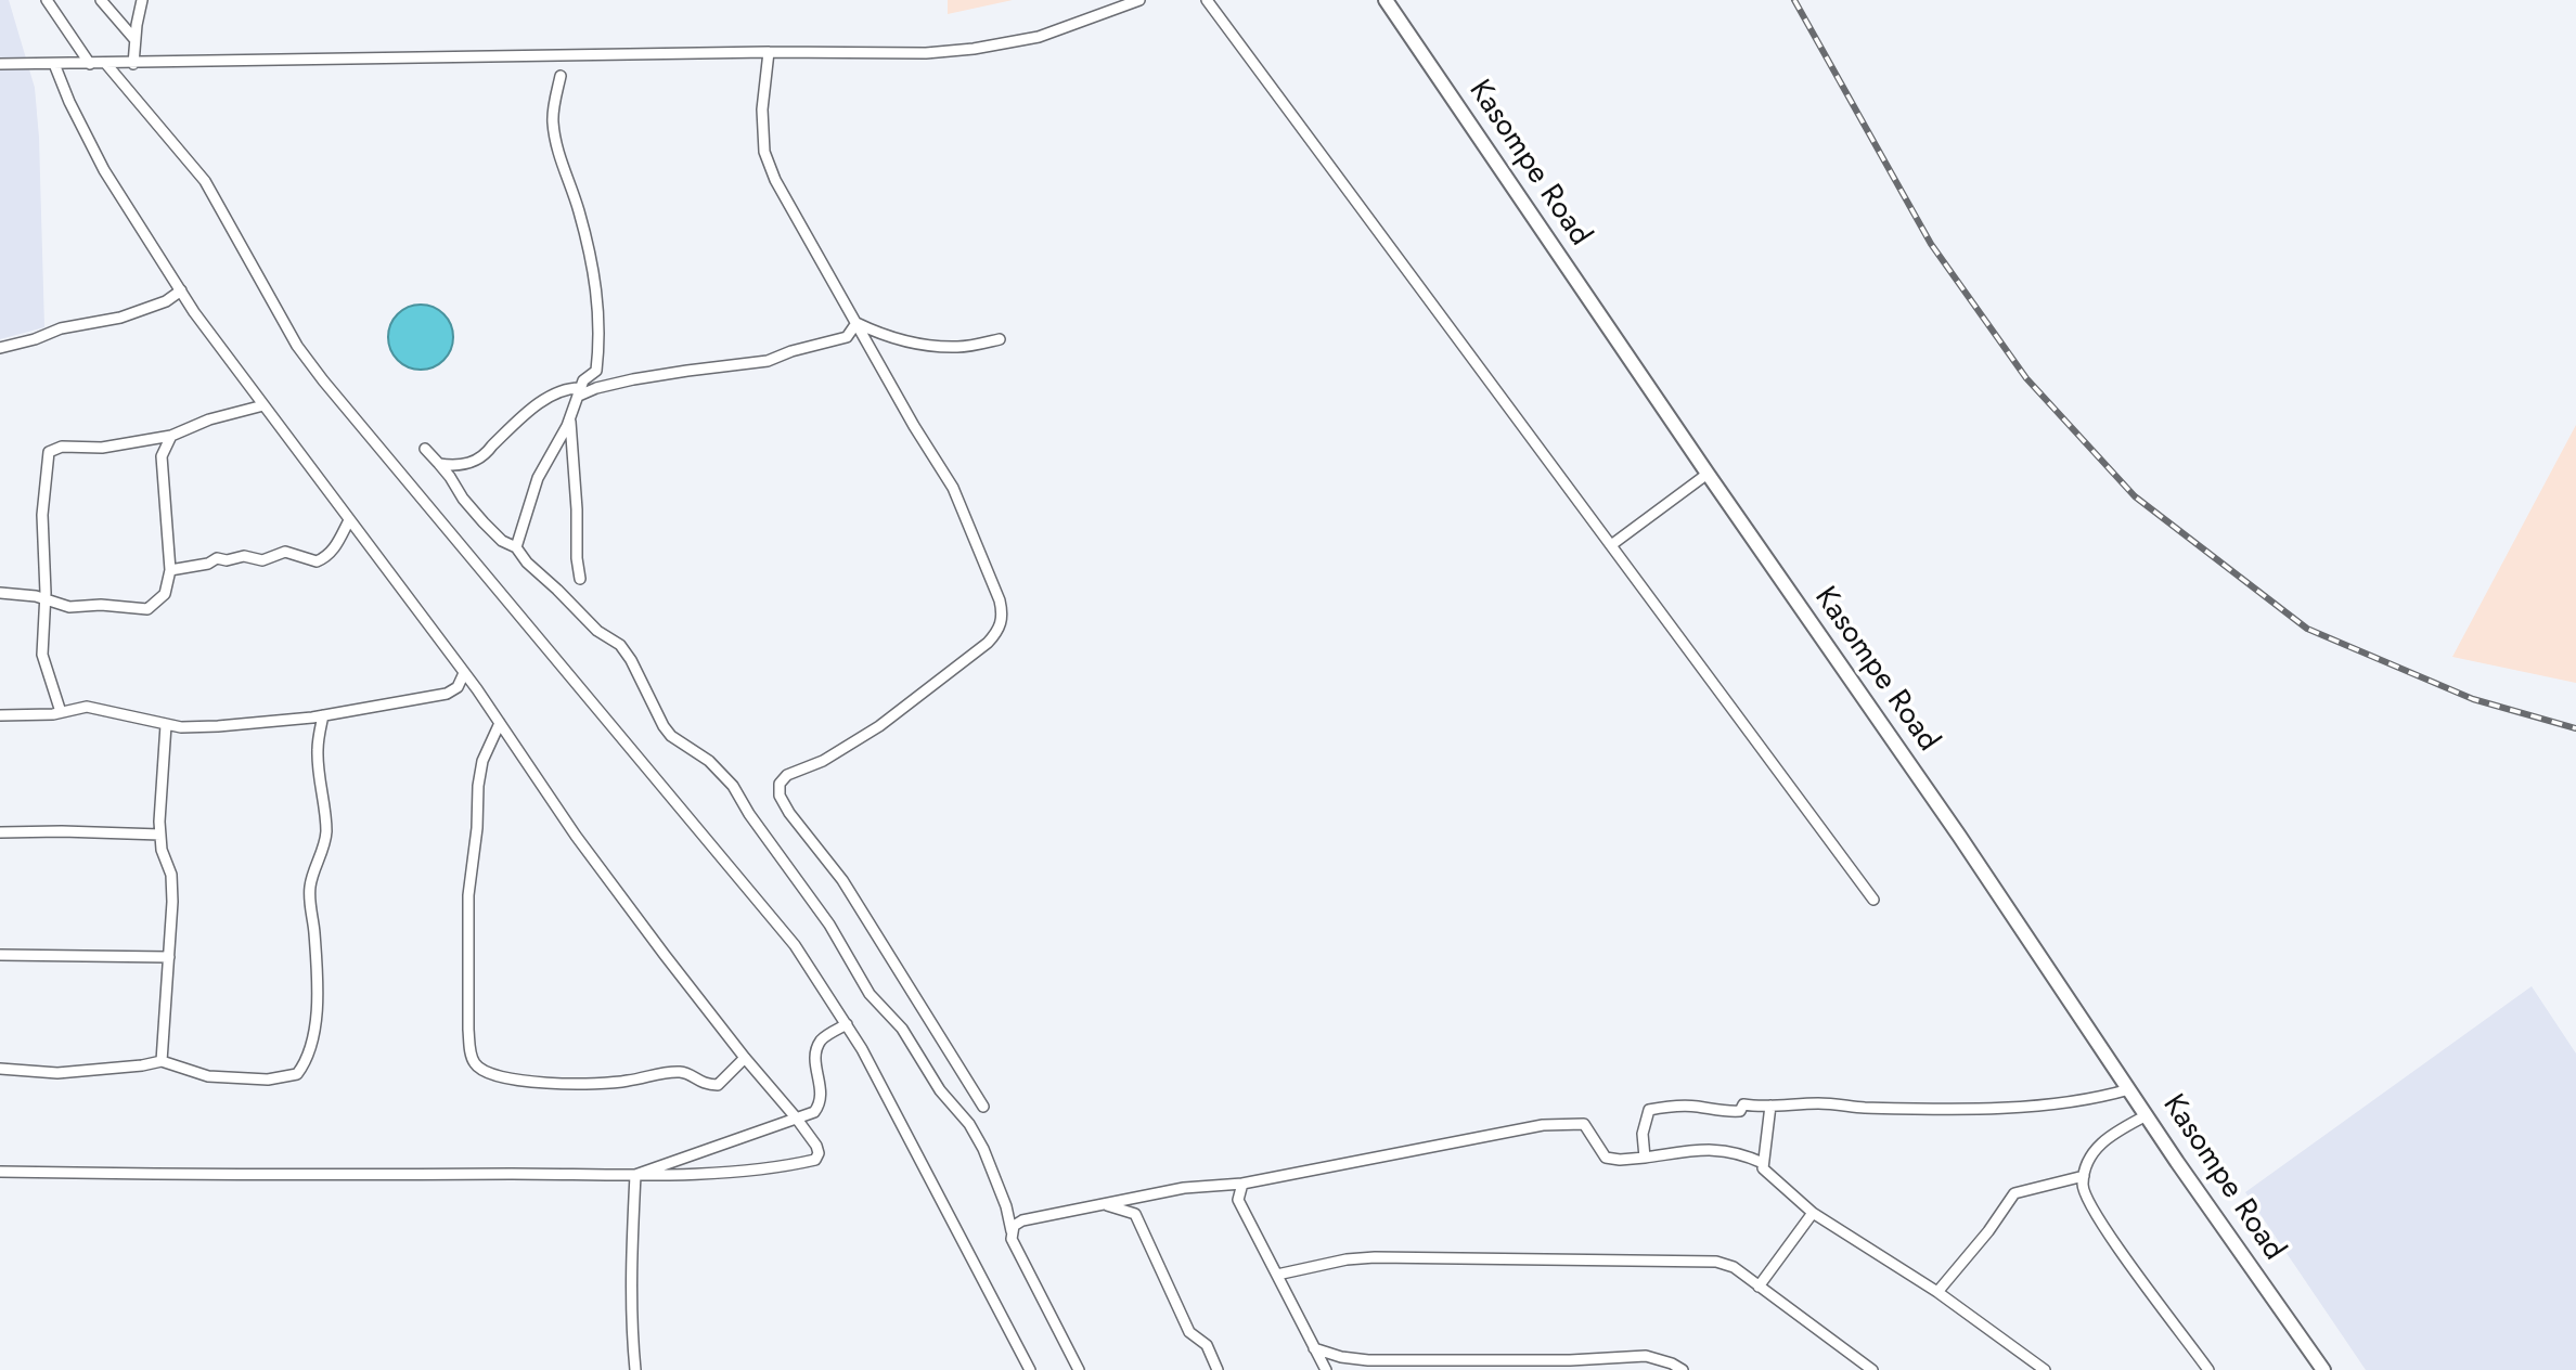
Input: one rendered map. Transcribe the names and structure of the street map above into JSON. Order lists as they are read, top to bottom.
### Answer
{
  "streets": {
    "street": ["Kasompe Road"]
  }
}
